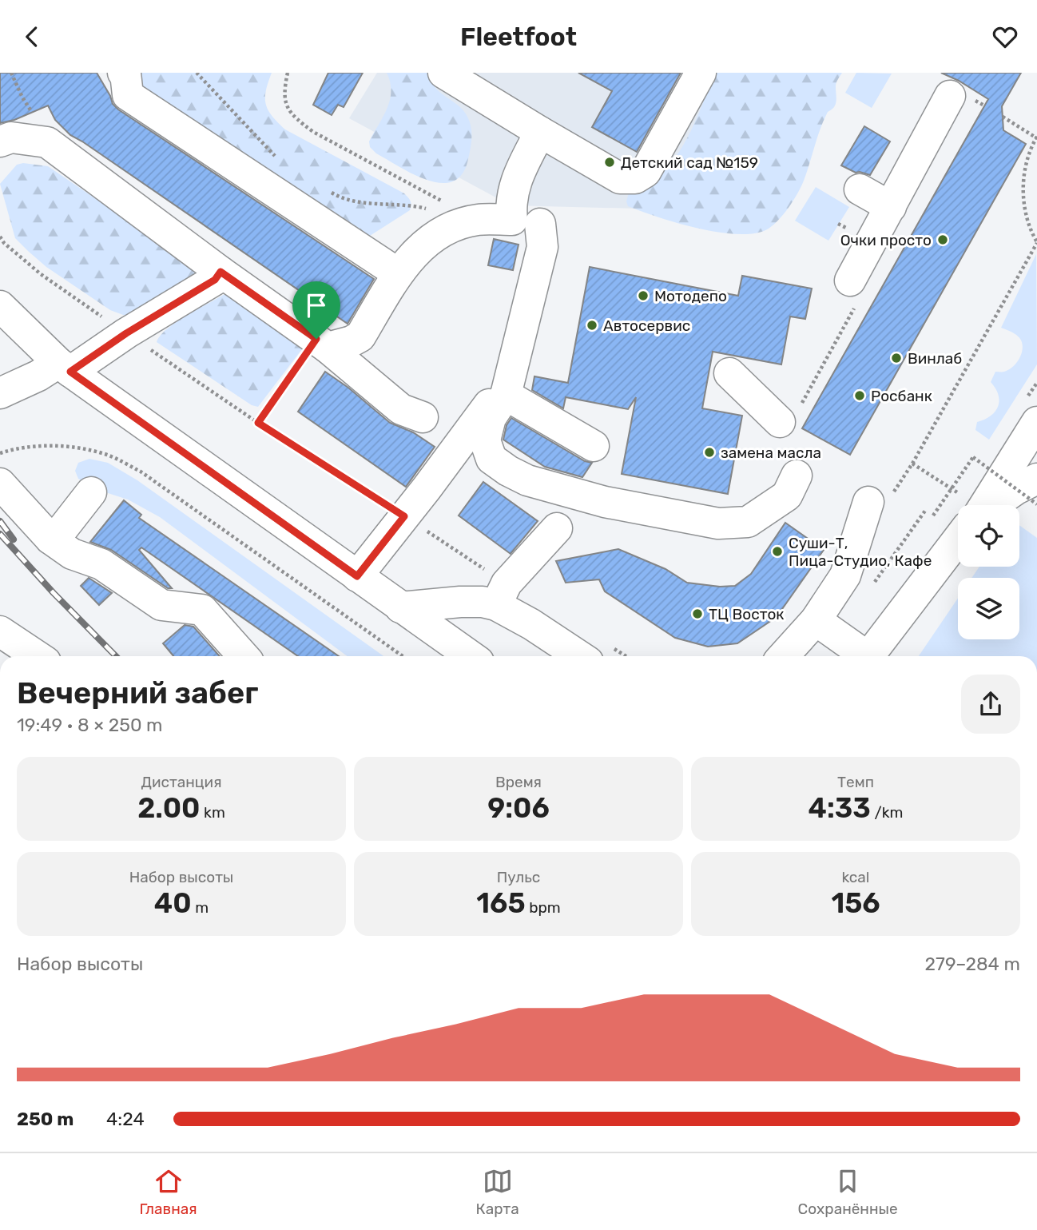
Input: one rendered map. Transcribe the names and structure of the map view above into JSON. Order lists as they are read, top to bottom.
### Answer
{
  "places": [
    "Детский сад №159",
    "Очки просто",
    "Мотодепо",
    "Автосервис",
    "Винлаб",
    "Росбанк",
    "замена масла",
    "Суши-Т, Пица-Студио, Кафе",
    "ТЦ Восток"
  ],
  "page": {
    "header": "Fleetfoot",
    "heading": ["Вечерний забег", "19:49 · 8 × 250 m"],
    "stats": [
      ["Дистанция", "2.00 km"],
      ["Время", "9:06"],
      ["Темп", "4:33 /km"],
      ["Набор высоты", "40 m"],
      ["Пульс", "165 bpm"],
      ["kcal", "156"]
    ],
    "chart": ["Набор высоты", "279–284 m"],
    "list": [
      {
        "name": "250 m",
        "note": "4:24"
      }
    ],
    "tabs": ["Главная", "Карта", "Сохранённые"]
  }
}
